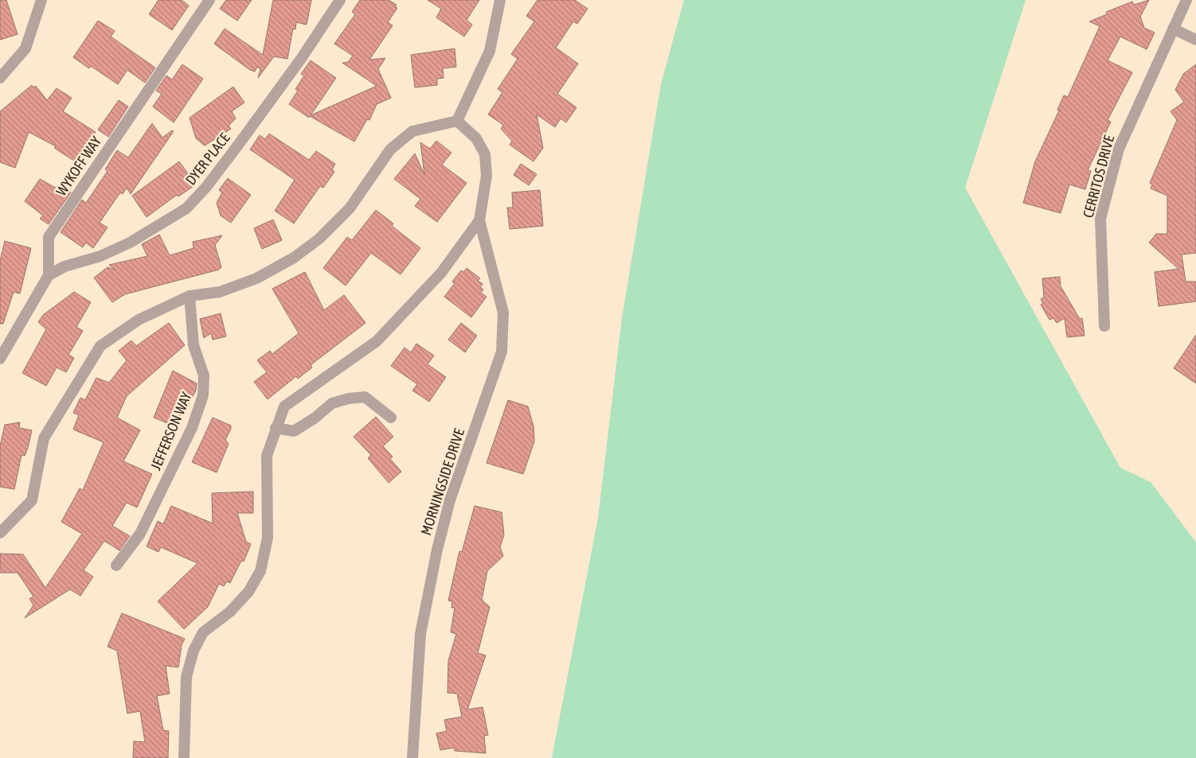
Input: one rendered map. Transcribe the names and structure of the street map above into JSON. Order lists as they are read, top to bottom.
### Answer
{
  "streets": {
    "street": [
      "DYER PLACE",
      "WYKOFF WAY",
      "CERRITOS DRIVE",
      "JEFFERSON WAY",
      "MORNINGSIDE DRIVE"
    ]
  },
  "crossings": [
    ["DYER PLACE", "WYKOFF WAY"]
  ]
}
